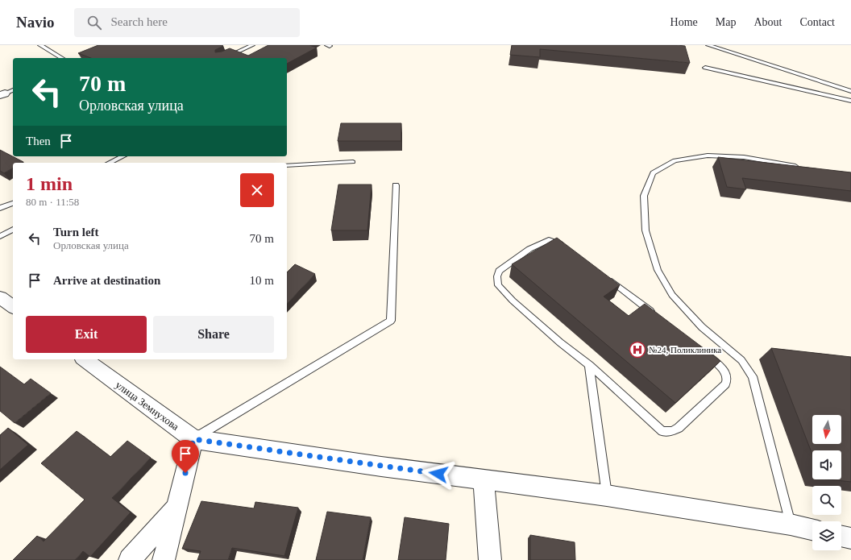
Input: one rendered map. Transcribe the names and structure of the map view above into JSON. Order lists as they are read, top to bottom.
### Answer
{
  "streets": {
    "street": ["улица Земнухова"]
  },
  "places": {
    "hospital": ["№24, Поликлиника"]
  },
  "north": "bottom",
  "page": {
    "header": "Navio",
    "search": "Search here",
    "nav": [
      "Home",
      "Map",
      "About",
      "Contact"
    ],
    "turn": ["70 m", "Орловская улица"],
    "then": "Then",
    "heading": ["1 min", "80 m · 11:58"],
    "list": [
      {
        "name": "Turn left",
        "note": "Орловская улица",
        "value": "70 m"
      },
      {
        "name": "Arrive at destination",
        "value": "10 m"
      }
    ],
    "buttons": ["Exit", "Share"]
  }
}
